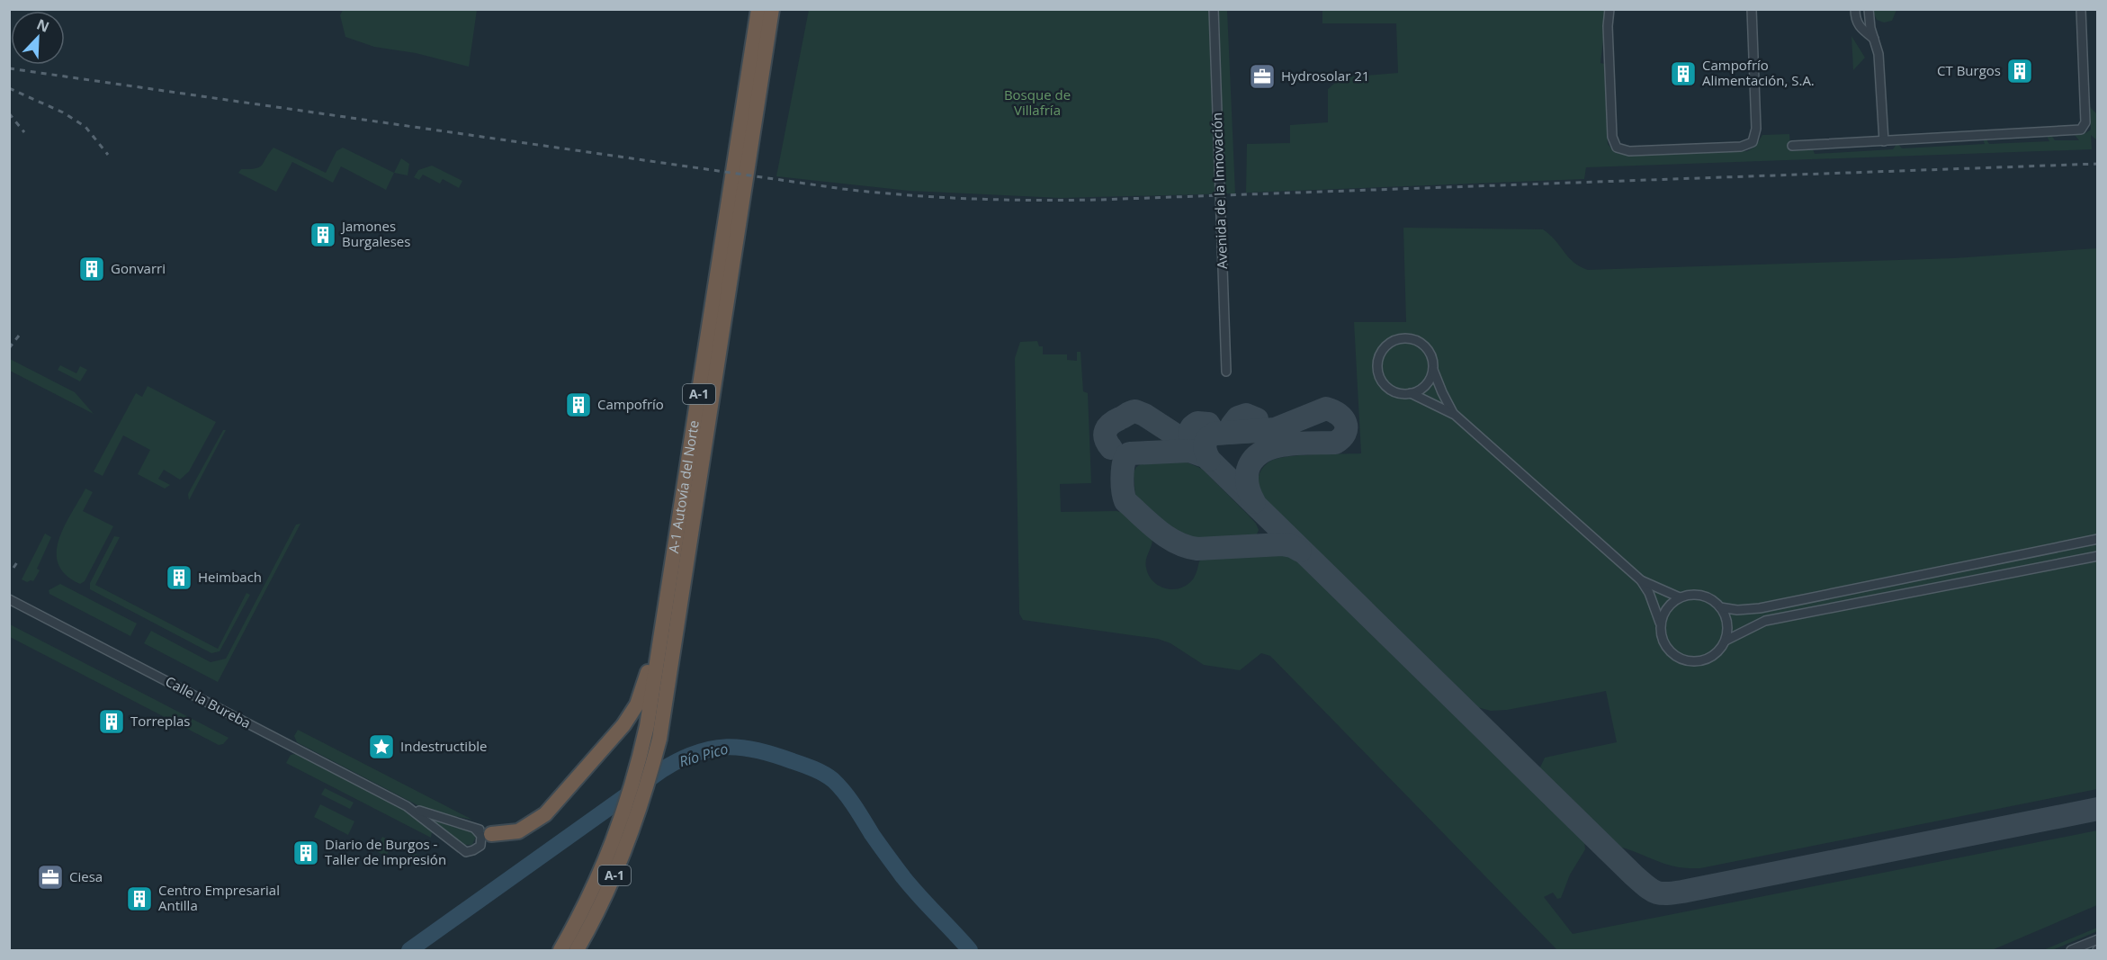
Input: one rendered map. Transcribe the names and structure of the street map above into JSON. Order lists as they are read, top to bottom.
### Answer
{
  "streets": {
    "highway": ["A-1", "A-1 Autovía del Norte"],
    "street": ["Avenida de la Innovación", "Calle la Bureba"]
  },
  "water": ["Río Pico"],
  "parks": ["Bosque de Villafría"],
  "places": {
    "building": [
      "CT Burgos",
      "Campofrío Alimentación, S.A.",
      "Jamones Burgaleses",
      "Gonvarri",
      "Campofrío",
      "Heimbach",
      "Torreplas",
      "Diario de Burgos - Taller de Impresión",
      "Centro Empresarial Antilla"
    ],
    "office": ["Hydrosolar 21", "Ciesa"],
    "place": ["Indestructible"]
  },
  "north": "top right"
}
